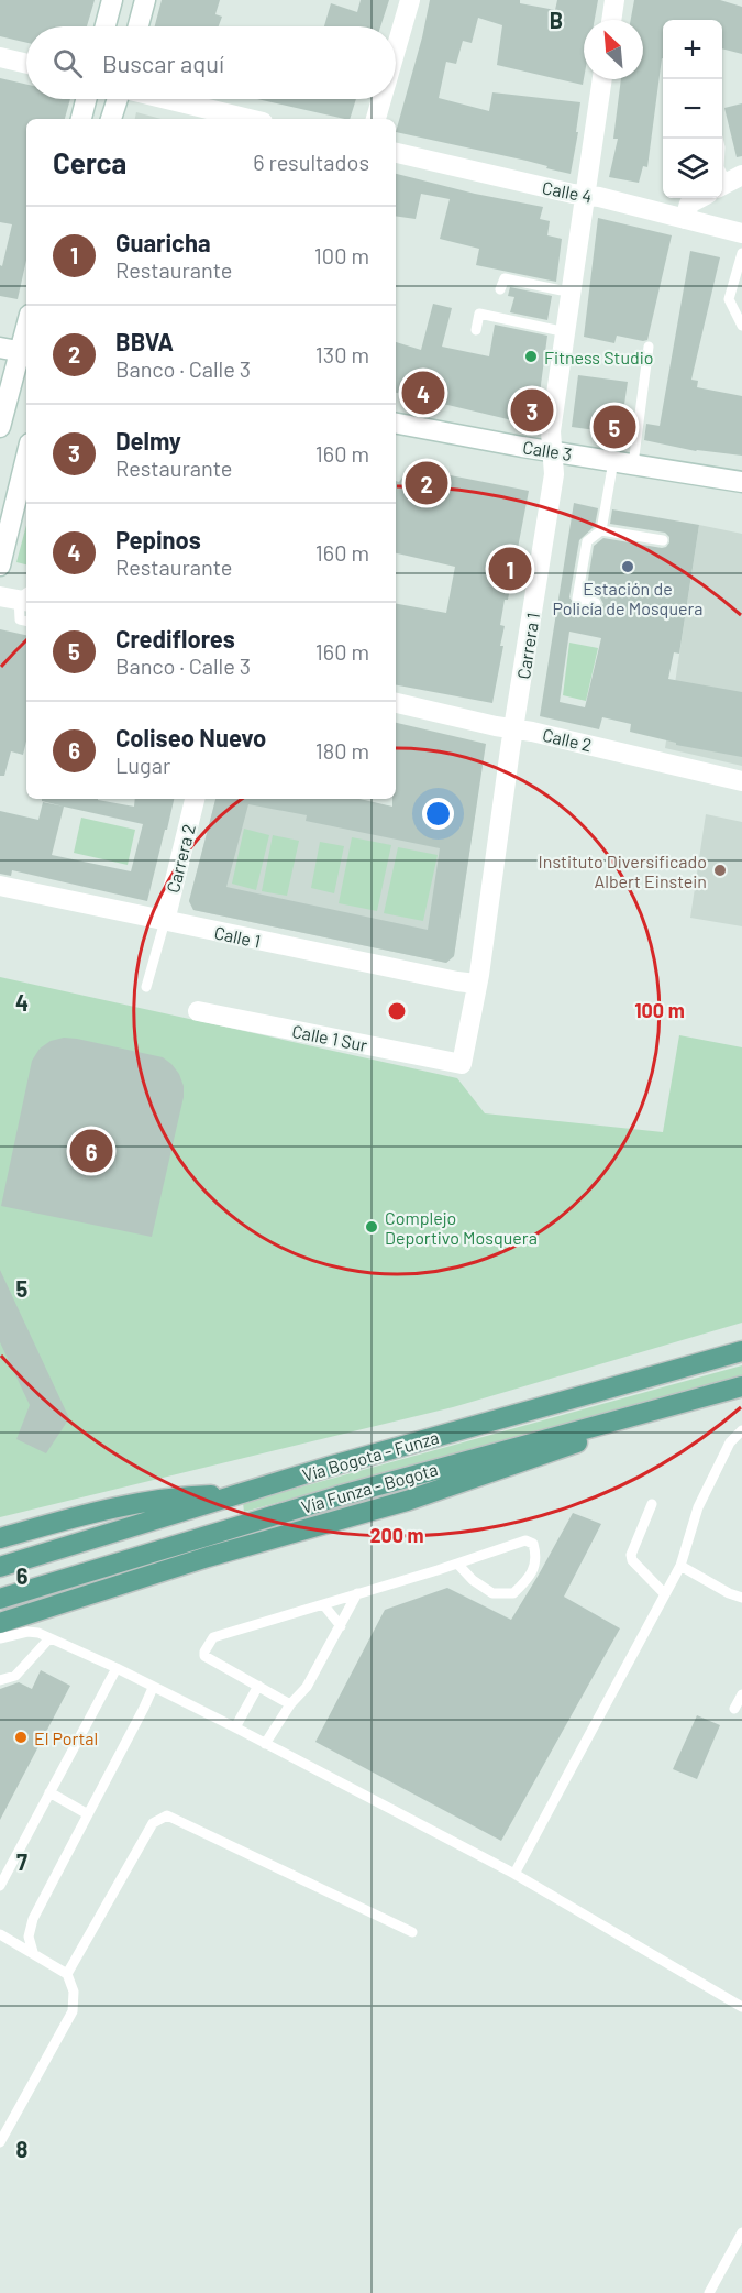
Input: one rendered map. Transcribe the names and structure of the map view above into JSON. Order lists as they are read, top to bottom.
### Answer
{
  "streets": {
    "main road": ["Vía Bogota - Funza", "Vía Funza - Bogota"],
    "street": [
      "Calle 4",
      "Calle 3",
      "Carrera 1",
      "Calle 2",
      "Carrera 2",
      "Calle 1",
      "Calle 1 Sur"
    ]
  },
  "crossings": [
    ["Calle 4", "Carrera 1"],
    ["Calle 3", "Carrera 1"],
    ["Carrera 1", "Calle 2"],
    ["Carrera 1", "Calle 1"],
    ["Carrera 1", "Calle 1 Sur"],
    ["Carrera 2", "Calle 1"]
  ],
  "places": [
    "Fitness Studio",
    "Estación de Policía de Mosquera",
    "Instituto Diversificado Albert Einstein",
    "Complejo Deportivo Mosquera",
    "El Portal"
  ],
  "north": "top left",
  "page": {
    "map_buttons": ["+", "−"],
    "search": "Buscar aquí",
    "heading": ["Cerca", "6 resultados"],
    "list": [
      {
        "mark": "1",
        "name": "Guaricha",
        "note": "Restaurante",
        "value": "100 m"
      },
      {
        "mark": "2",
        "name": "BBVA",
        "note": "Banco · Calle 3",
        "value": "130 m"
      },
      {
        "mark": "3",
        "name": "Delmy",
        "note": "Restaurante",
        "value": "160 m"
      },
      {
        "mark": "4",
        "name": "Pepinos",
        "note": "Restaurante",
        "value": "160 m"
      },
      {
        "mark": "5",
        "name": "Crediflores",
        "note": "Banco · Calle 3",
        "value": "160 m"
      },
      {
        "mark": "6",
        "name": "Coliseo Nuevo",
        "note": "Lugar",
        "value": "180 m"
      }
    ],
    "pins": [
      "4",
      "3",
      "5",
      "2",
      "1",
      "6"
    ]
  },
  "grid": {
    "columns": ["B"],
    "rows": [
      "4",
      "5",
      "6",
      "7",
      "8"
    ]
  },
  "rings": ["100 m", "200 m"]
}
